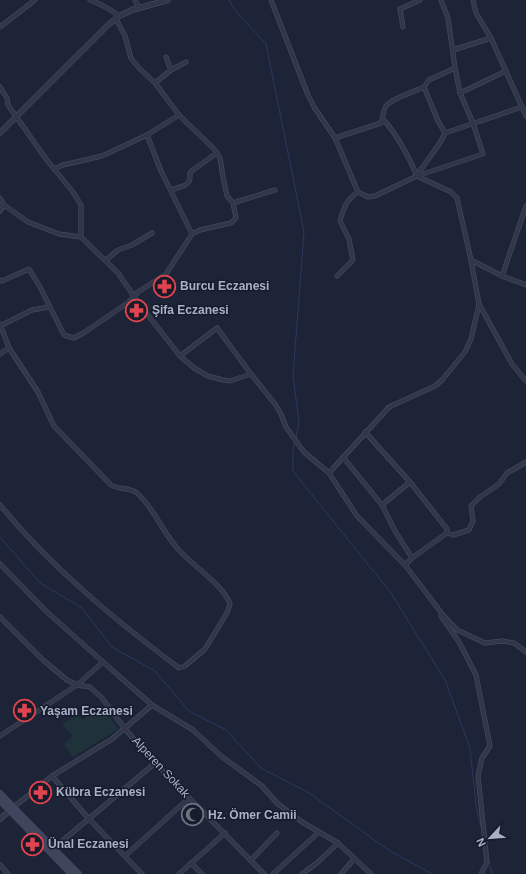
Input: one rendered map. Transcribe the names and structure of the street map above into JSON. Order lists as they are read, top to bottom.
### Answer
{
  "streets": {
    "street": ["Alperen Sokak"]
  },
  "places": {
    "pharmacy": [
      "Burcu Eczanesi",
      "Şifa Eczanesi",
      "Yaşam Eczanesi",
      "Kübra Eczanesi",
      "Ünal Eczanesi"
    ],
    "mosque": ["Hz. Ömer Camii"]
  },
  "north": "bottom left"
}
